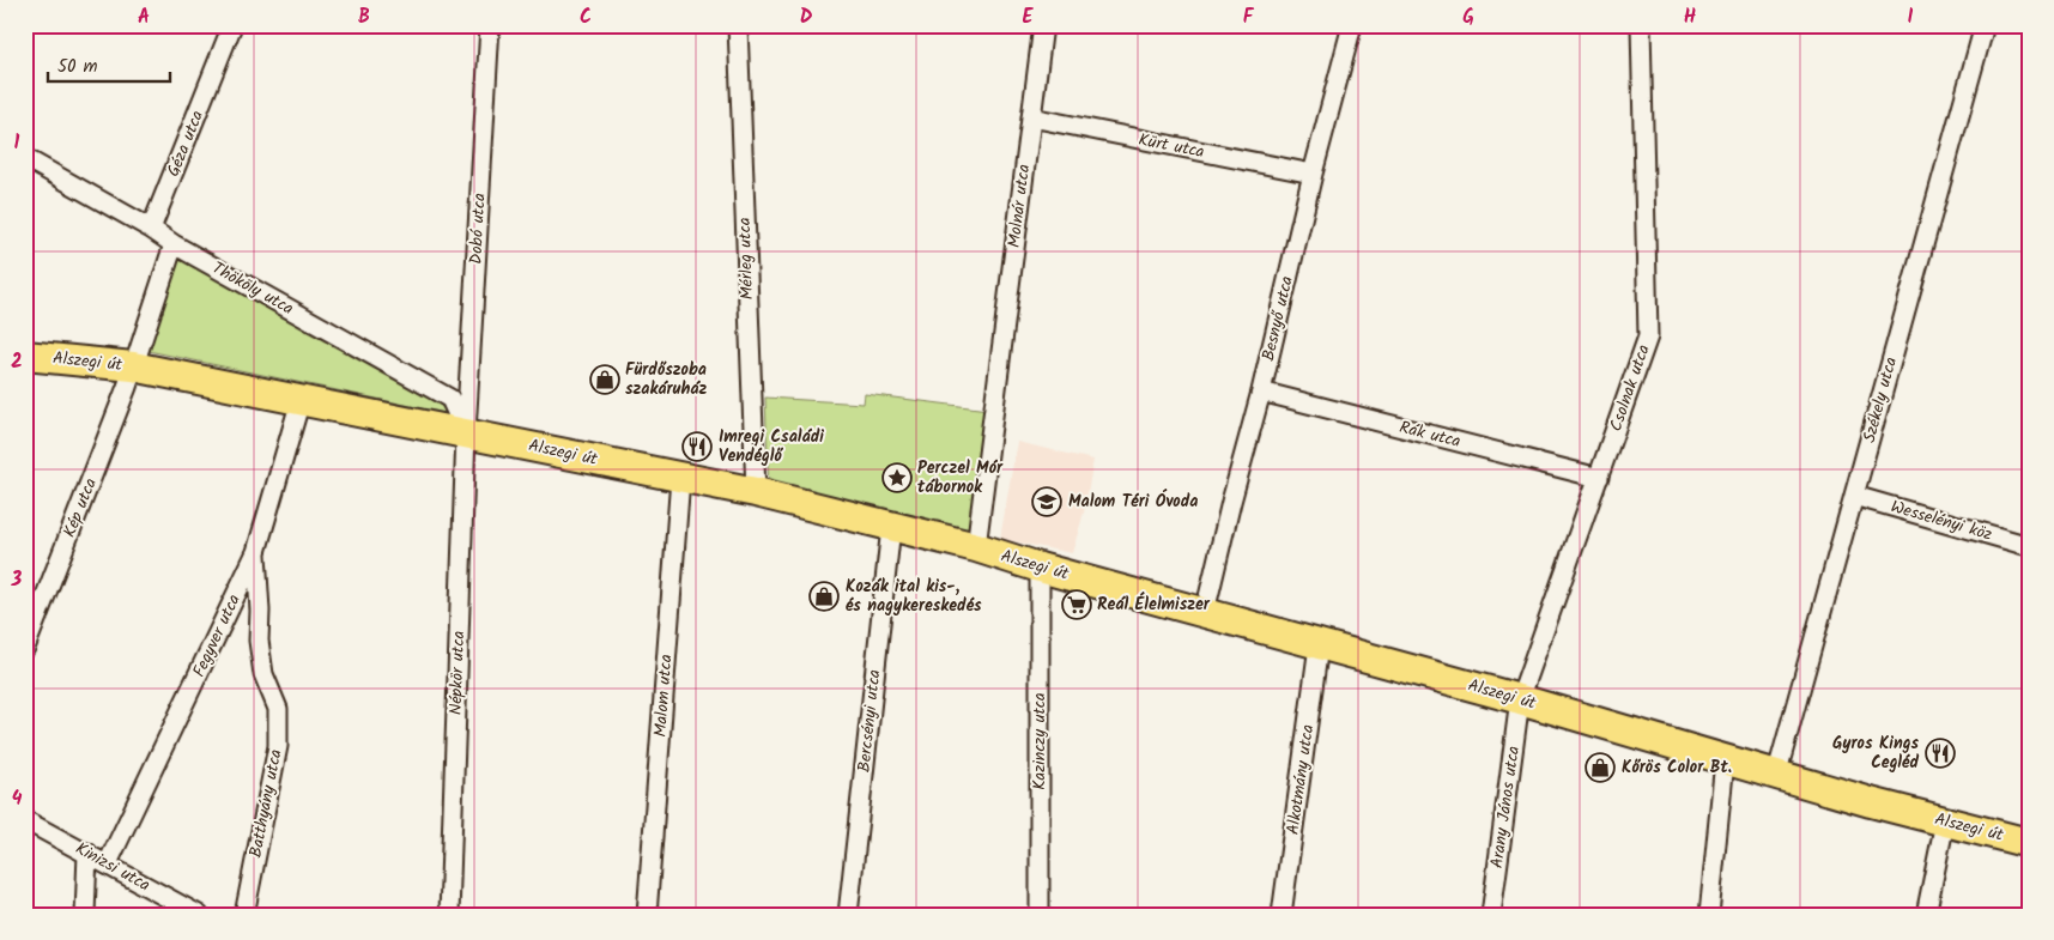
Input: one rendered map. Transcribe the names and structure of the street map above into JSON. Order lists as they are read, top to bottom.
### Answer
{
  "streets": {
    "main road": ["Alszegi út"],
    "street": [
      "Géza utca",
      "Kürt utca",
      "Molnár utca",
      "Dobó utca",
      "Mérleg utca",
      "Thököly utca",
      "Besnyő utca",
      "Csolnak utca",
      "Székely utca",
      "Rák utca",
      "Kép utca",
      "Wesselényi köz",
      "Fegyver utca",
      "Népkör utca",
      "Malom utca",
      "Bercsényi utca",
      "Kazinczy utca",
      "Alkotmány utca",
      "Batthyány utca",
      "Arany János utca",
      "Kinizsi utca"
    ]
  },
  "crossings": [
    ["Géza utca", "Thököly utca"],
    ["Kürt utca", "Molnár utca"],
    ["Kürt utca", "Besnyő utca"],
    ["Molnár utca", "Alszegi út"],
    ["Dobó utca", "Thököly utca"],
    ["Dobó utca", "Alszegi út"],
    ["Dobó utca", "Népkör utca"],
    ["Mérleg utca", "Alszegi út"],
    ["Thököly utca", "Alszegi út"],
    ["Thököly utca", "Népkör utca"],
    ["Besnyő utca", "Alszegi út"],
    ["Besnyő utca", "Rák utca"],
    ["Alszegi út", "Csolnak utca"],
    ["Alszegi út", "Székely utca"],
    ["Alszegi út", "Kép utca"],
    ["Alszegi út", "Fegyver utca"],
    ["Alszegi út", "Népkör utca"],
    ["Alszegi út", "Malom utca"],
    ["Alszegi út", "Bercsényi utca"],
    ["Alszegi út", "Kazinczy utca"],
    ["Alszegi út", "Alkotmány utca"],
    ["Alszegi út", "Arany János utca"],
    ["Csolnak utca", "Rák utca"],
    ["Csolnak utca", "Arany János utca"],
    ["Székely utca", "Wesselényi köz"],
    ["Fegyver utca", "Batthyány utca"],
    ["Fegyver utca", "Kinizsi utca"]
  ],
  "places": {
    "shop": ["Fürdőszoba szakáruház", "Kozák ital kis-, és nagykereskedés", "Kőrös Color Bt."],
    "restaurant": ["Imregi Családi Vendéglő", "Gyros Kings Cegléd"],
    "place": ["Perczel Mór tábornok"],
    "school or university": ["Malom Téri Óvoda"],
    "supermarket": ["Reál Élelmiszer"]
  },
  "scale_bar": "50 m",
  "grid": {
    "columns": [
      "A",
      "B",
      "C",
      "D",
      "E",
      "F",
      "G",
      "H",
      "I"
    ],
    "rows": [
      "1",
      "2",
      "3",
      "4"
    ]
  }
}
